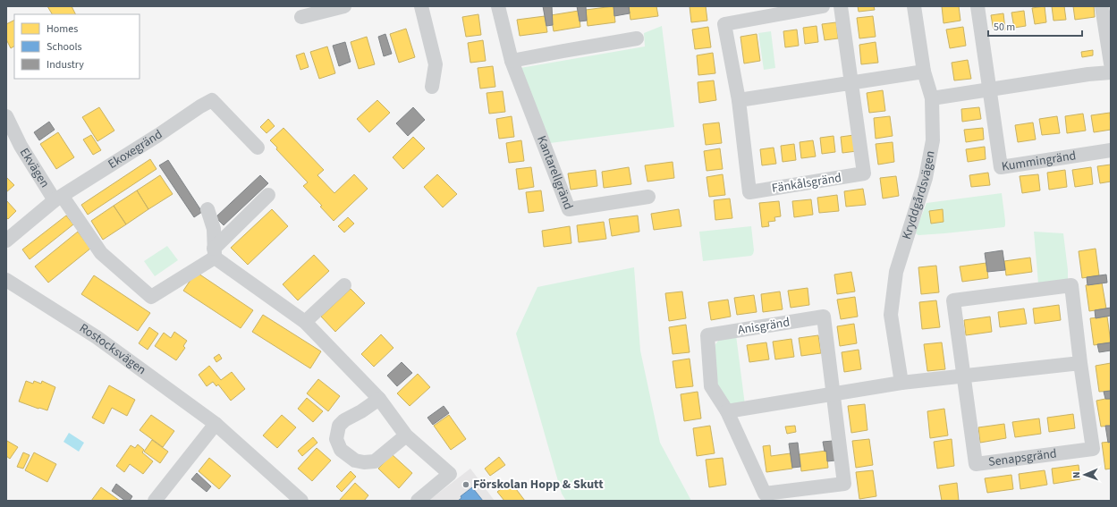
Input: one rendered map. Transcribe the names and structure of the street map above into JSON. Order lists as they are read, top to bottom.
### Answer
{
  "streets": {
    "street": [
      "Ekoxegränd",
      "Kummingränd",
      "Ekvägen",
      "Kantarellgränd",
      "Fänkålsgränd",
      "Kryddgårdsvägen",
      "Anisgränd",
      "Rostocksvägen",
      "Senapsgränd"
    ]
  },
  "crossings": [
    ["Ekoxegränd", "Ekvägen"]
  ],
  "places": ["Förskolan Hopp & Skutt"],
  "legend": ["Homes", "Schools", "Industry"],
  "scale_bar": "50 m",
  "north": "left"
}
